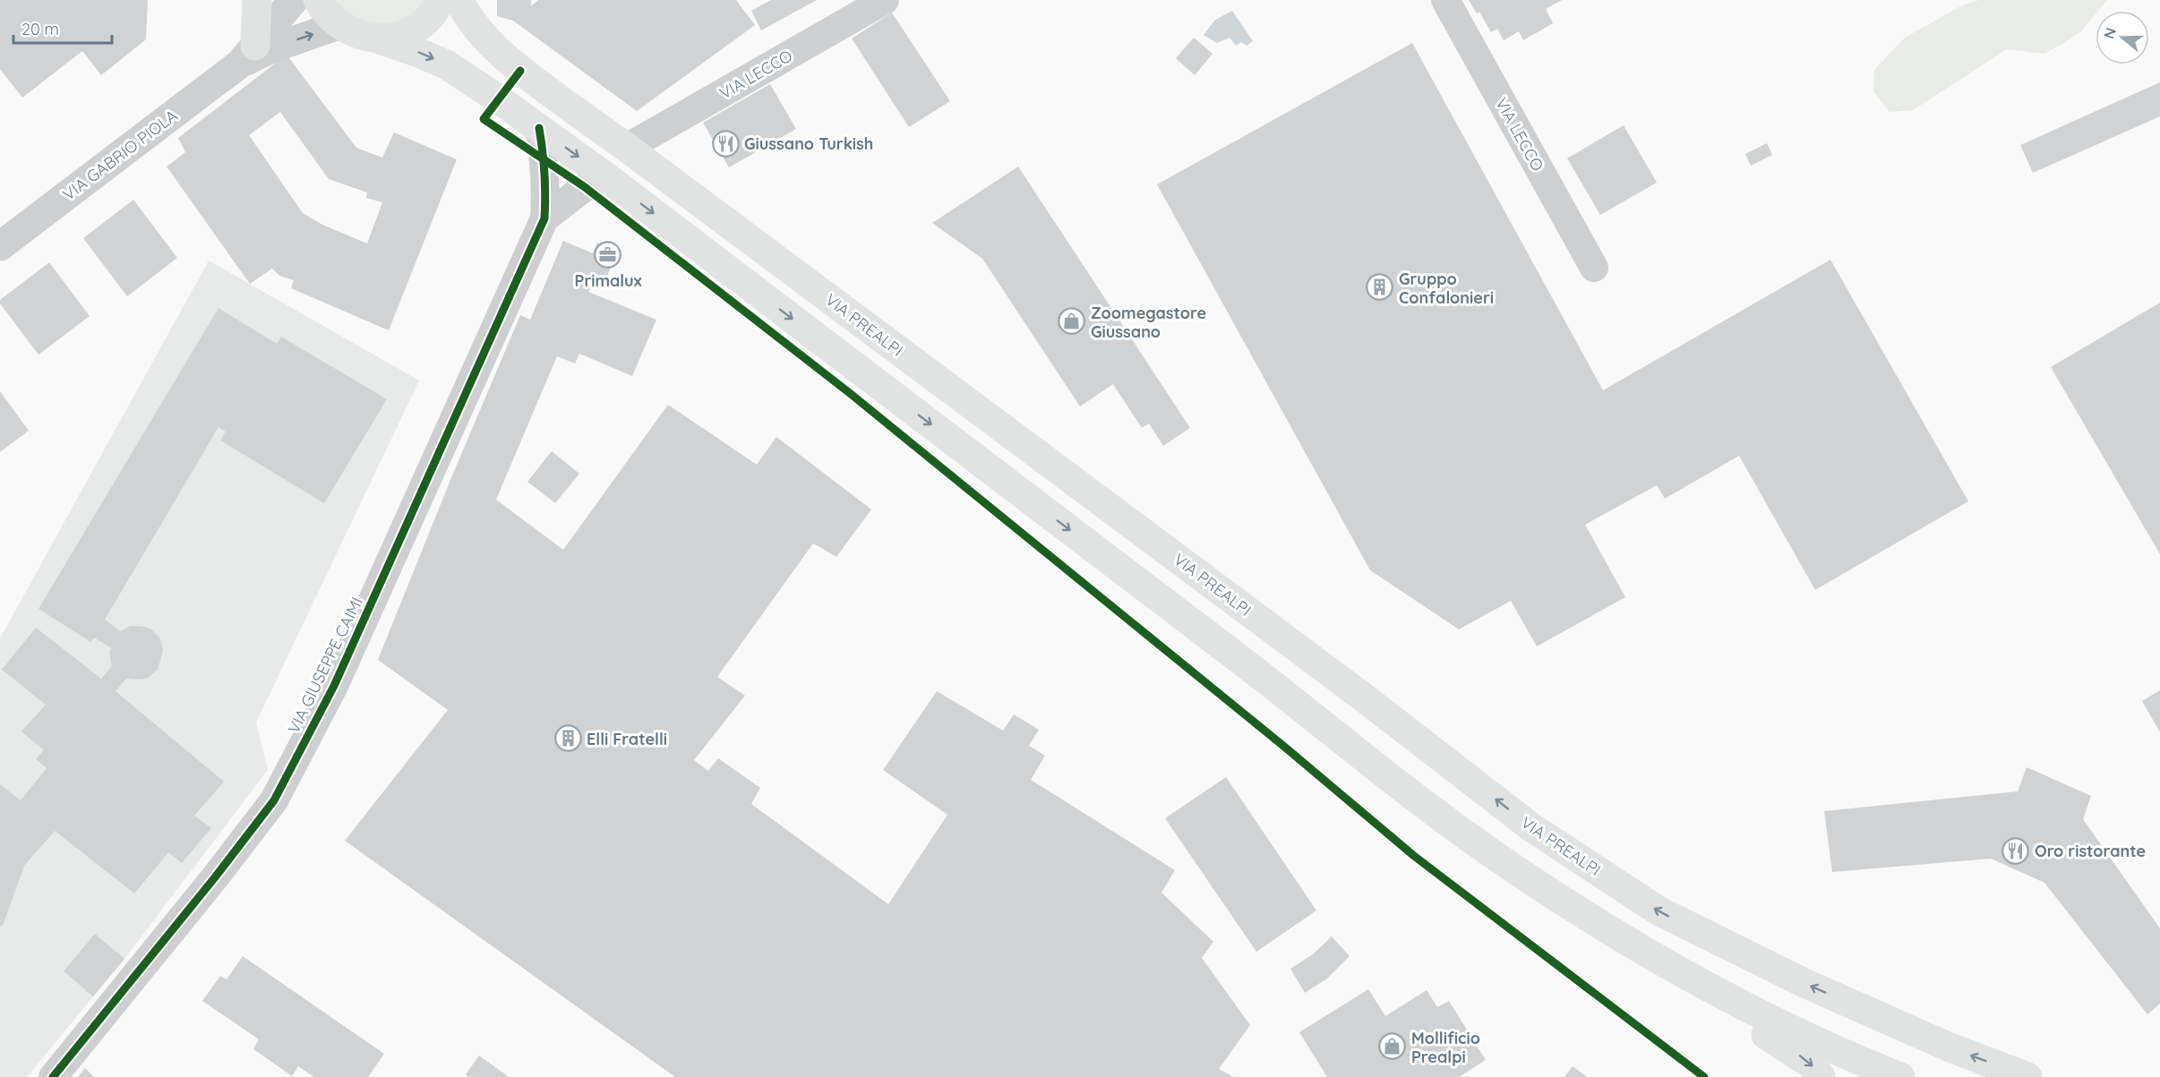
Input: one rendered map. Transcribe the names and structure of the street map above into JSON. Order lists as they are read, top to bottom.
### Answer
{
  "streets": {
    "main road": ["VIA PREALPI"],
    "street": ["VIA LECCO", "VIA GABRIO PIOLA", "VIA GIUSEPPE CAIMI"]
  },
  "crossings": [
    ["VIA LECCO", "VIA PREALPI"]
  ],
  "places": {
    "restaurant": ["Giussano Turkish", "Oro ristorante"],
    "office": ["Primalux"],
    "building": ["Gruppo Confalonieri", "Elli Fratelli"],
    "shop": ["Zoomegastore Giussano", "Mollificio Prealpi"]
  },
  "scale_bar": "20 m",
  "north": "left"
}
